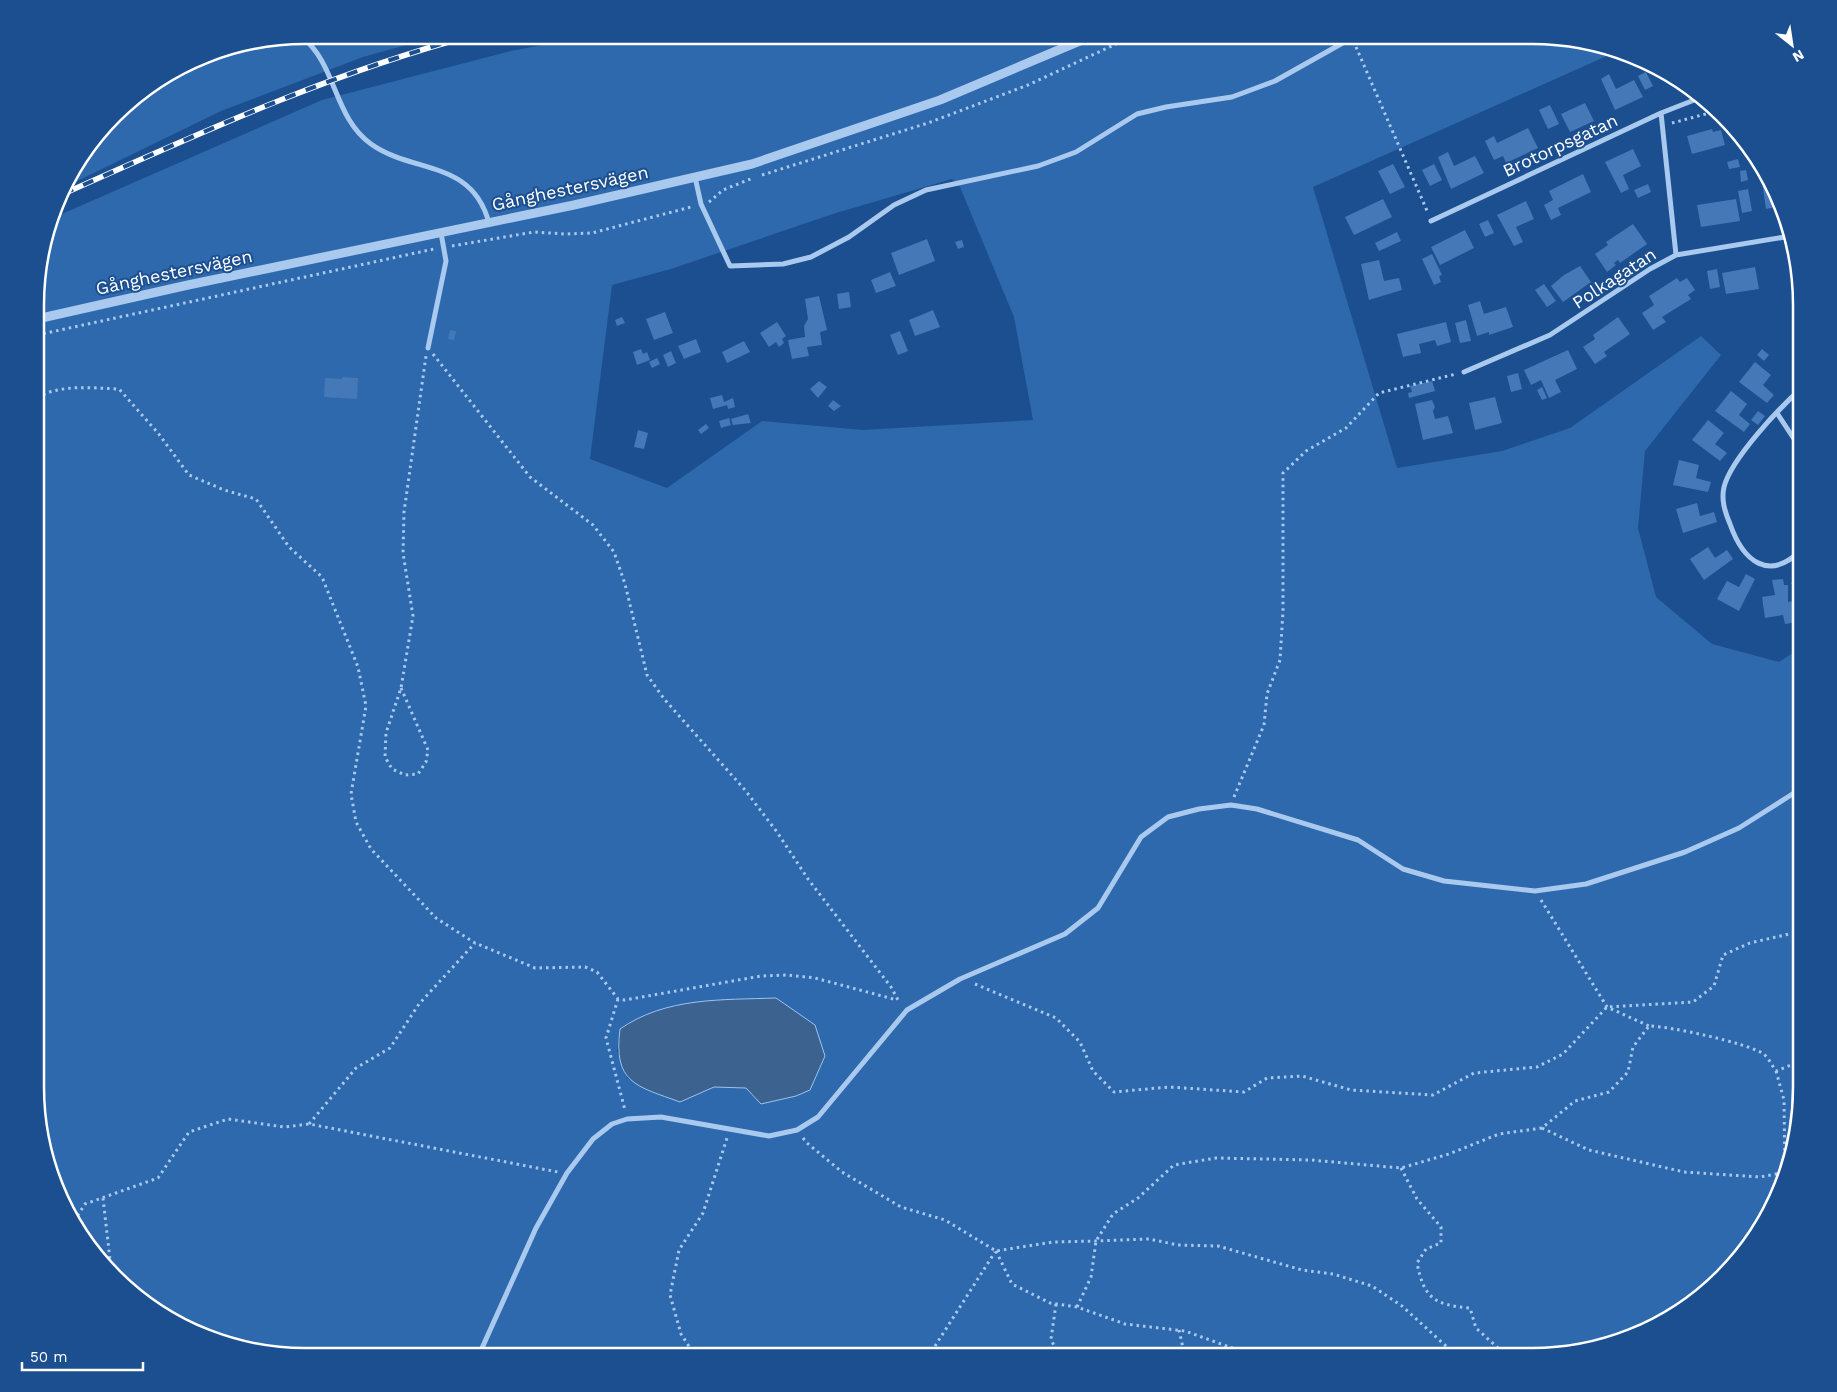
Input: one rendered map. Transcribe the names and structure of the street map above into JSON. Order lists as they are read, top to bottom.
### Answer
{
  "streets": {
    "street": ["Brotorpsgatan", "Gånghestersvägen", "Polkagatan"]
  },
  "crossings": [
    ["Brotorpsgatan", "Polkagatan"]
  ],
  "scale_bar": "50 m",
  "north": "bottom right"
}
